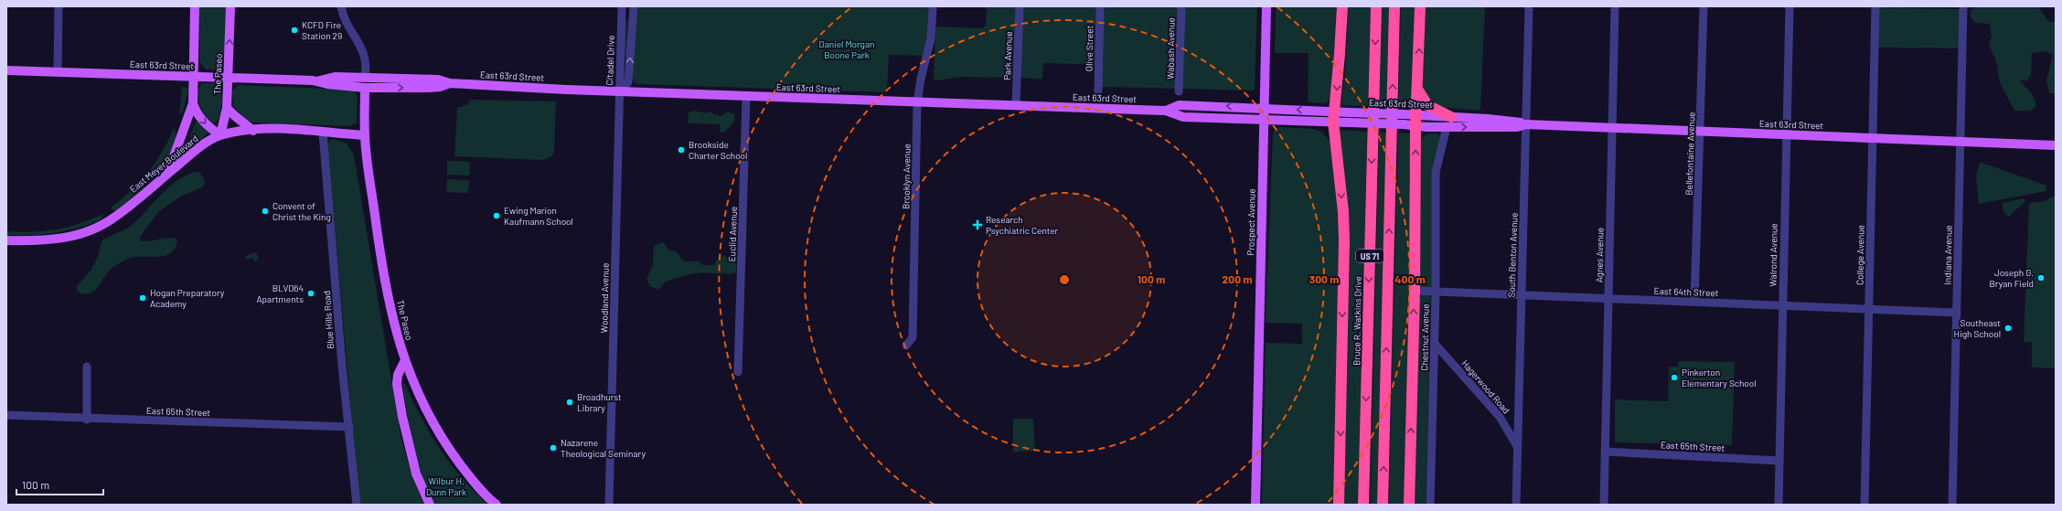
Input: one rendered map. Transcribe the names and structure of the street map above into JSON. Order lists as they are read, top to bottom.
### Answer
{
  "streets": {
    "highway": ["US 71", "Bruce R. Watkins Drive"],
    "main road": [
      "East 63rd Street",
      "The Paseo",
      "East Meyer Boulevard",
      "Prospect Avenue"
    ],
    "street": [
      "Olive Street",
      "Wabash Avenue",
      "Park Avenue",
      "Citadel Drive",
      "Bellefontaine Avenue",
      "Brooklyn Avenue",
      "Euclid Avenue",
      "South Benton Avenue",
      "Agnes Avenue",
      "Walrond Avenue",
      "College Avenue",
      "Indiana Avenue",
      "East 64th Street",
      "Woodland Avenue",
      "Blue Hills Road",
      "Chestnut Avenue",
      "Hagerwood Road",
      "East 65th Street"
    ]
  },
  "crossings": [
    ["Park Avenue", "East 63rd Street"],
    ["Citadel Drive", "East 63rd Street"],
    ["Citadel Drive", "Woodland Avenue"],
    ["East 63rd Street", "The Paseo"],
    ["East 63rd Street", "Bellefontaine Avenue"],
    ["East 63rd Street", "Brooklyn Avenue"],
    ["East 63rd Street", "Prospect Avenue"],
    ["East 63rd Street", "Euclid Avenue"],
    ["East 63rd Street", "South Benton Avenue"],
    ["East 63rd Street", "Agnes Avenue"],
    ["East 63rd Street", "Walrond Avenue"],
    ["East 63rd Street", "College Avenue"],
    ["East 63rd Street", "Indiana Avenue"],
    ["East 63rd Street", "Woodland Avenue"],
    ["East 63rd Street", "Chestnut Avenue"],
    ["The Paseo", "East Meyer Boulevard"],
    ["Bellefontaine Avenue", "East 64th Street"],
    ["East Meyer Boulevard", "Blue Hills Road"],
    ["South Benton Avenue", "East 64th Street"],
    ["South Benton Avenue", "Hagerwood Road"],
    ["Agnes Avenue", "East 64th Street"],
    ["Agnes Avenue", "East 65th Street"],
    ["Walrond Avenue", "East 64th Street"],
    ["Walrond Avenue", "East 65th Street"],
    ["College Avenue", "East 64th Street"],
    ["Indiana Avenue", "East 64th Street"],
    ["East 64th Street", "Chestnut Avenue"],
    ["Blue Hills Road", "East 65th Street"],
    ["Chestnut Avenue", "Hagerwood Road"]
  ],
  "parks": ["Daniel Morgan Boone Park", "Wilbur H. Dunn Park"],
  "places": {
    "other": [
      "KCFD Fire Station 29",
      "Brookside Charter School",
      "Convent of Christ the King",
      "Ewing Marion Kaufmann School",
      "Joseph G. Bryan Field",
      "BLVD64 Apartments",
      "Hogan Preparatory Academy",
      "Southeast High School",
      "Pinkerton Elementary School",
      "Broadhurst Library",
      "Nazarene Theological Seminary"
    ],
    "health": ["Research Psychiatric Center"]
  },
  "scale_bar": "100 m",
  "rings": [
    "100 m",
    "200 m",
    "300 m",
    "400 m"
  ]
}
